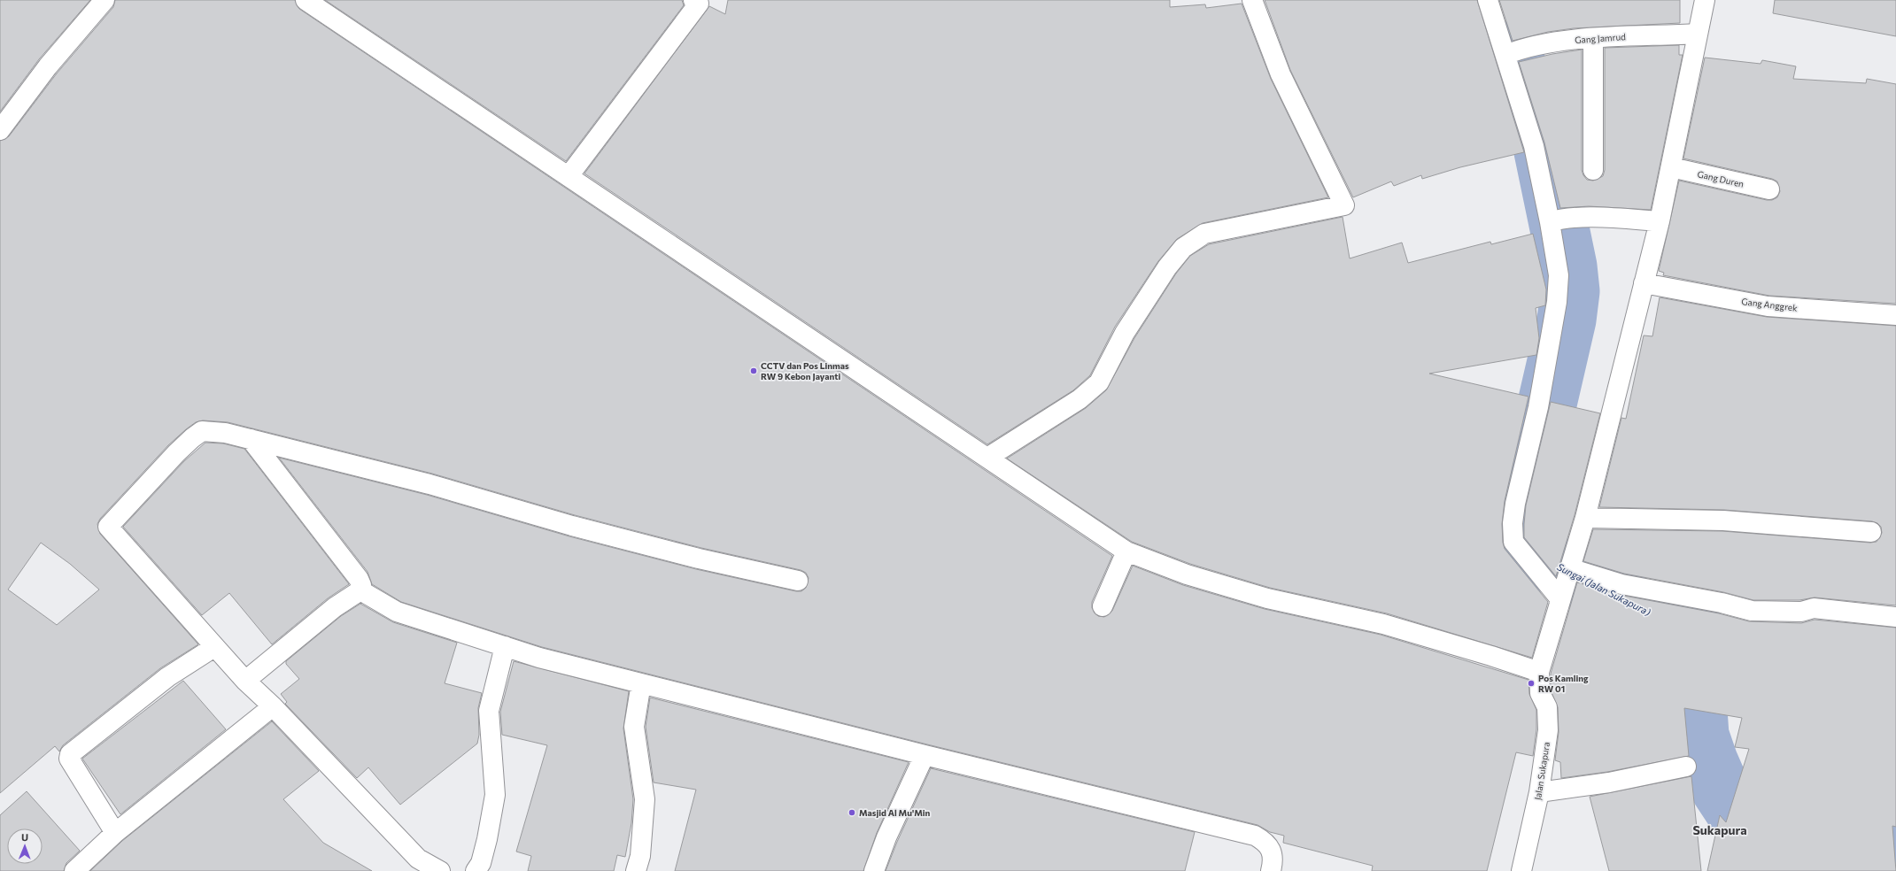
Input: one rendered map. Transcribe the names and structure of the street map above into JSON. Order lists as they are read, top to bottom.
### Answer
{
  "streets": {
    "street": [
      "Gang Jamrud",
      "Gang Duren",
      "Gang Anggrek",
      "Jalan Sukapura"
    ]
  },
  "crossings": [
    ["Gang Jamrud", "Jalan Sukapura"],
    ["Gang Duren", "Jalan Sukapura"],
    ["Gang Anggrek", "Jalan Sukapura"]
  ],
  "districts": ["Sukapura"],
  "water": ["Sungai (Jalan Sukapura)"],
  "places": ["CCTV dan Pos Linmas RW 9 Kebon Jayanti", "Pos Kamling RW 01", "Masjid Al Mu'Min"],
  "north": "top"
}
